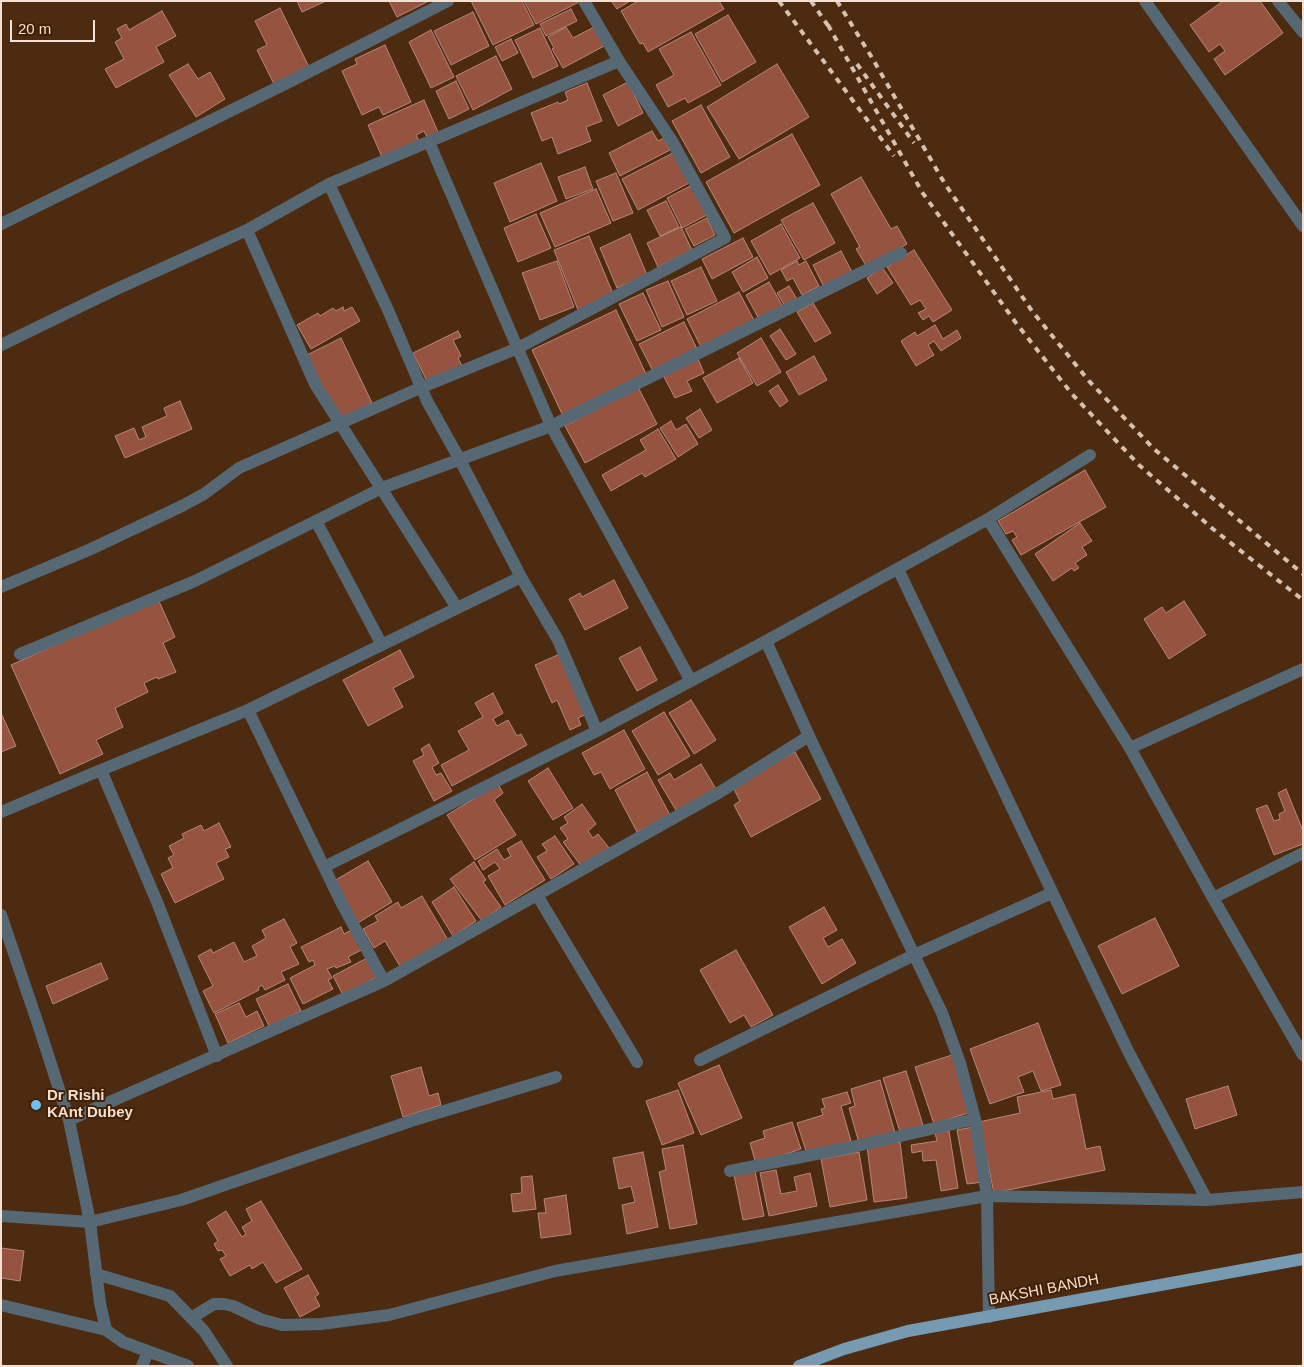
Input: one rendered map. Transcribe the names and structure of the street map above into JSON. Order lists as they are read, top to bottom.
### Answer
{
  "streets": {
    "main road": ["BAKSHI BANDH"]
  },
  "places": ["Dr Rishi KAnt Dubey"],
  "scale_bar": "20 m"
}
